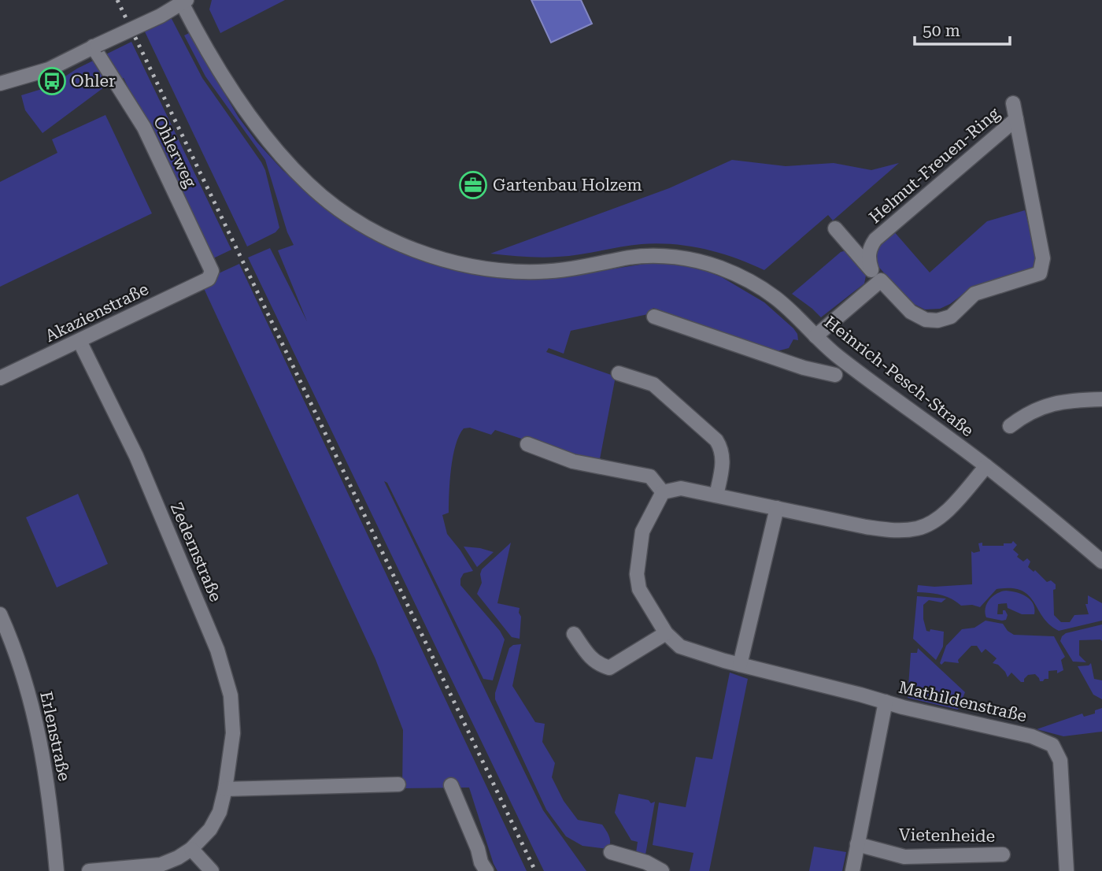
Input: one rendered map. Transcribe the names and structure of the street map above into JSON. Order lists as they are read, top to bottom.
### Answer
{
  "streets": {
    "street": [
      "Ohlerweg",
      "Helmut-Freuen-Ring",
      "Akazienstraße",
      "Heinrich-Pesch-Straße",
      "Zedernstraße",
      "Mathildenstraße",
      "Erlenstraße",
      "Vietenheide"
    ]
  },
  "crossings": [
    ["Ohlerweg", "Akazienstraße"],
    ["Akazienstraße", "Zedernstraße"]
  ],
  "places": {
    "bus stop": ["Ohler"],
    "office": ["Gartenbau Holzem"]
  },
  "scale_bar": "50 m"
}
